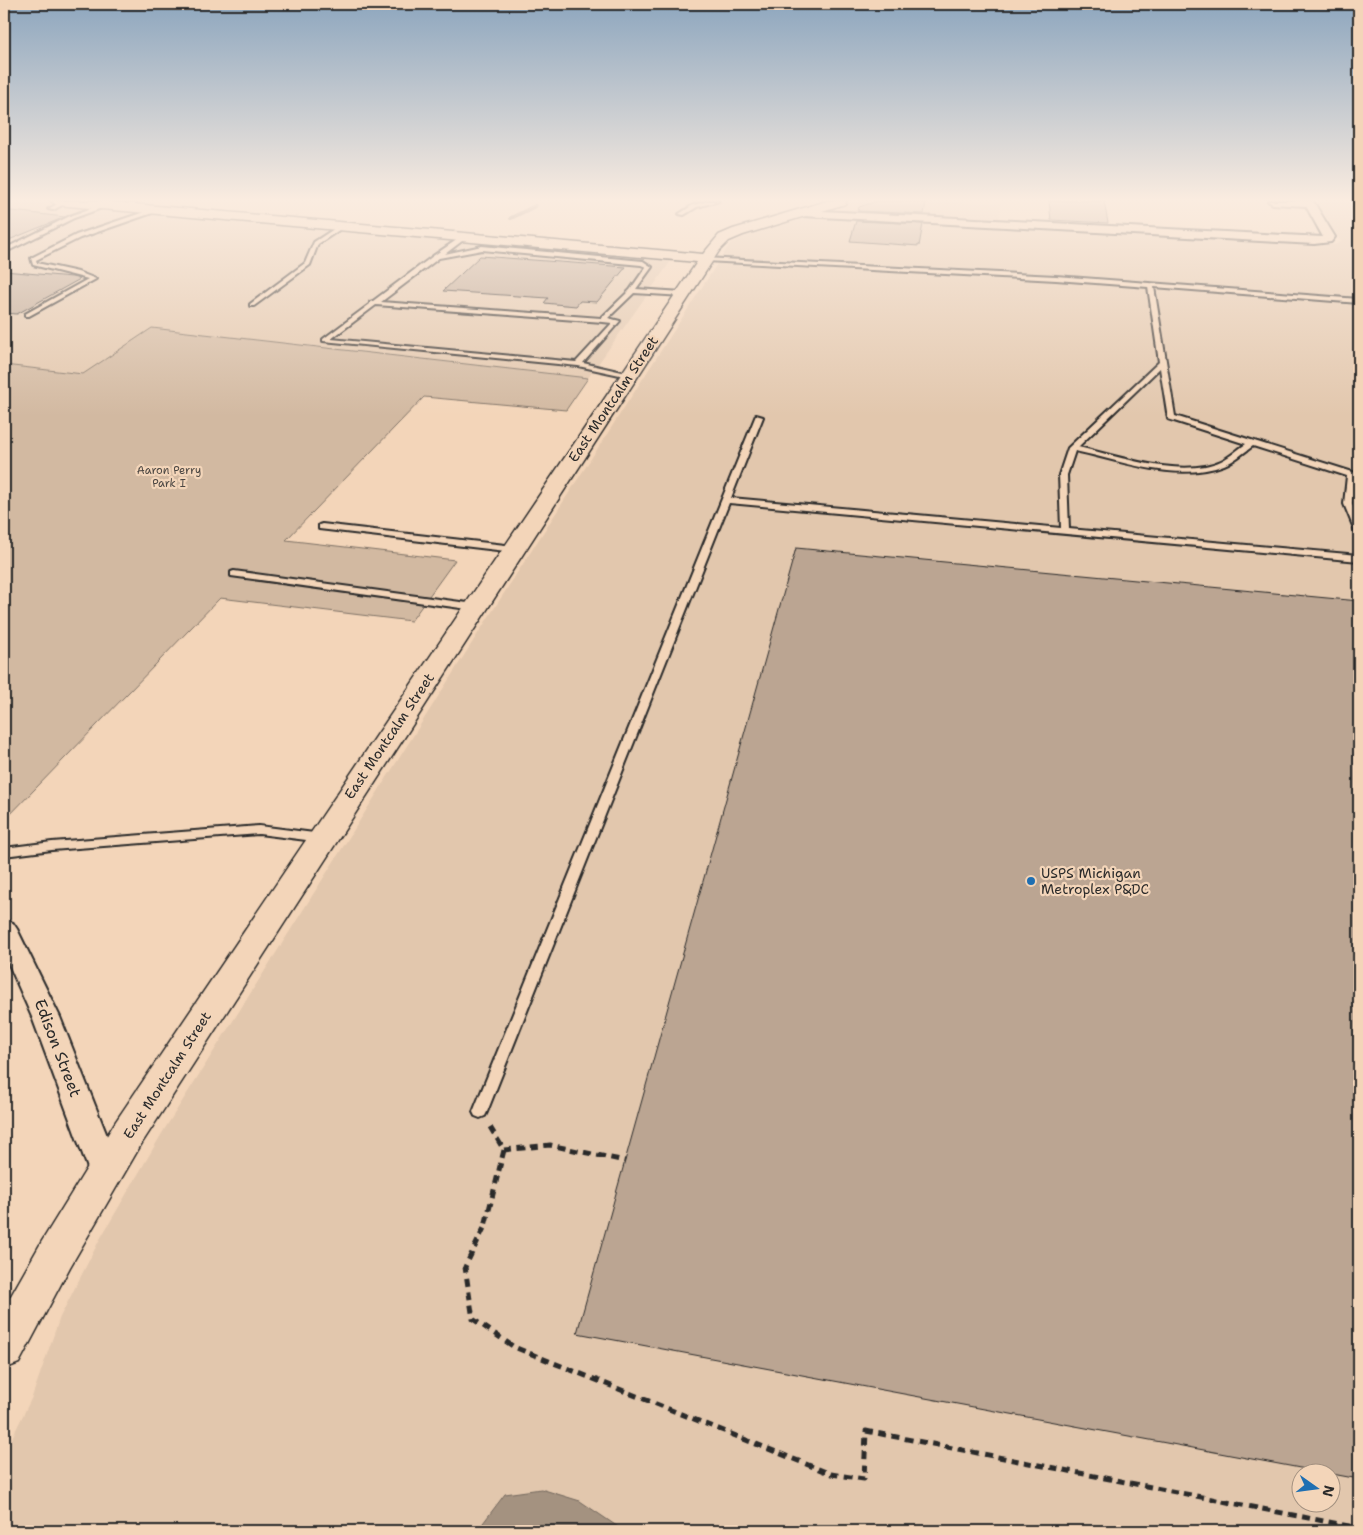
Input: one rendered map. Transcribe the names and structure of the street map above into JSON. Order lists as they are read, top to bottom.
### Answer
{
  "streets": {
    "main road": ["East Montcalm Street"],
    "street": ["Edison Street"]
  },
  "crossings": [
    ["East Montcalm Street", "Edison Street"]
  ],
  "parks": ["Aaron Perry Park I"],
  "places": ["USPS Michigan Metroplex P&DC"],
  "north": "right"
}
